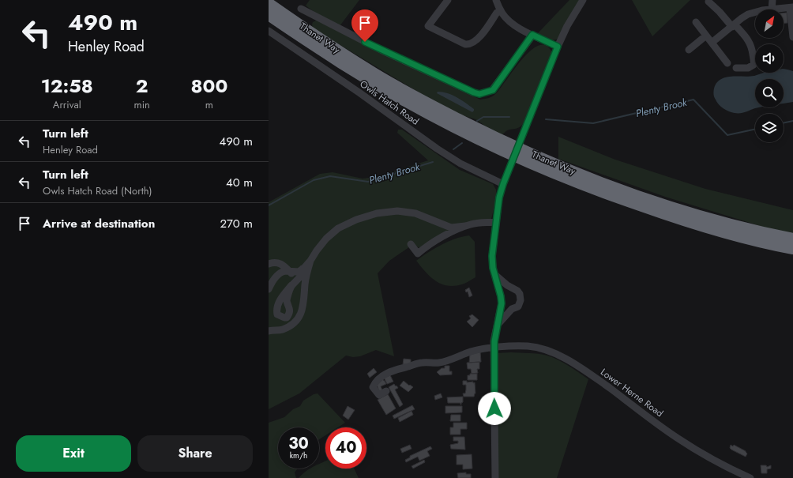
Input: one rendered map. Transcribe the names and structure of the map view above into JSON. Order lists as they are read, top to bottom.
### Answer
{
  "streets": {
    "highway": ["Thanet Way"],
    "street": ["Owls Hatch Road", "Lower Herne Road"]
  },
  "water": ["Plenty Brook"],
  "north": "top right",
  "page": {
    "turn": ["490 m", "Henley Road"],
    "eta": [
      "12:58",
      "Arrival",
      "2",
      "min",
      "800",
      "m"
    ],
    "list": [
      {
        "name": "Turn left",
        "note": "Henley Road",
        "value": "490 m"
      },
      {
        "name": "Turn left",
        "note": "Owls Hatch Road (North)",
        "value": "40 m"
      },
      {
        "name": "Arrive at destination",
        "value": "270 m"
      }
    ],
    "speed": "30 km/h",
    "limit": "40",
    "buttons": ["Exit", "Share"]
  }
}
